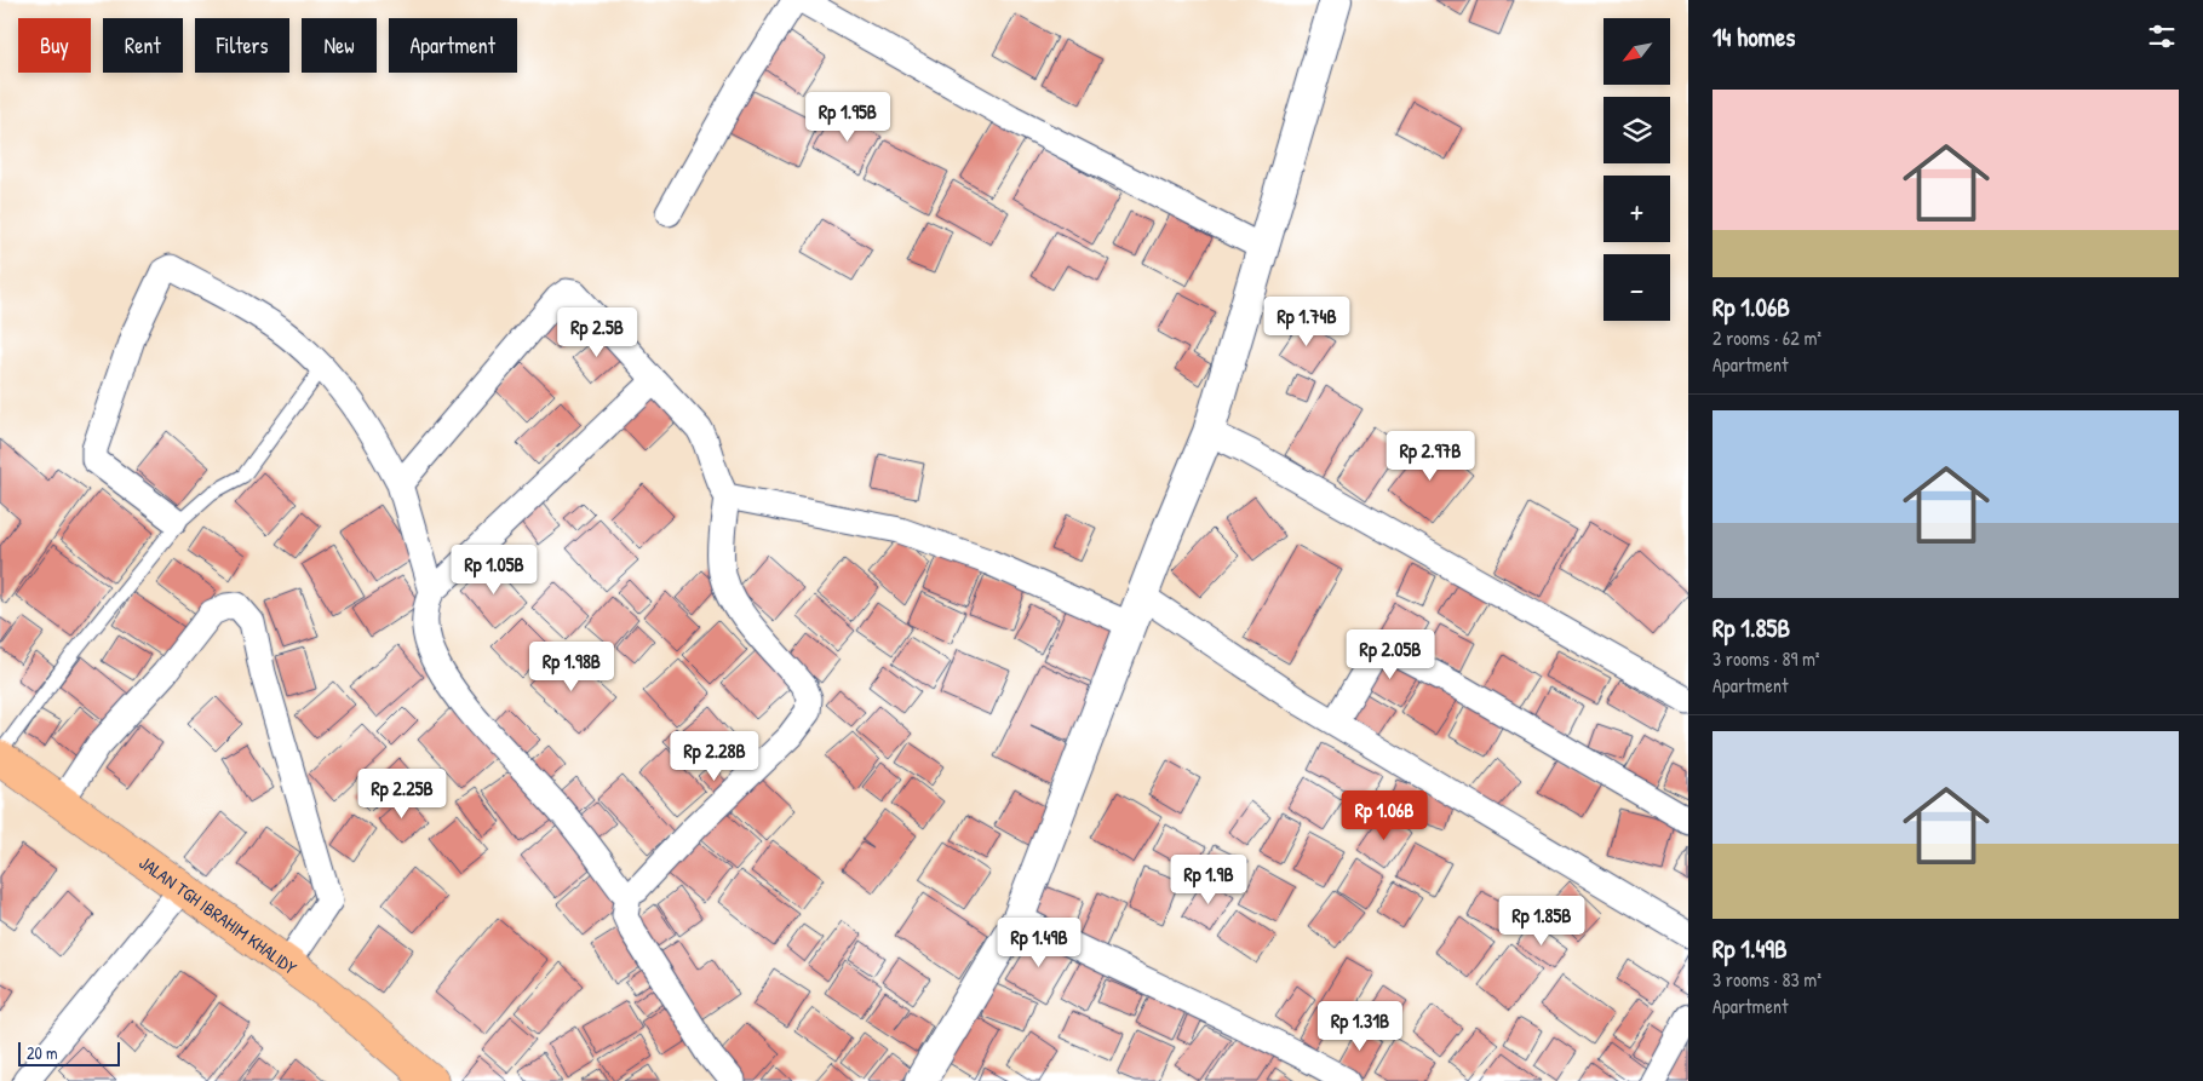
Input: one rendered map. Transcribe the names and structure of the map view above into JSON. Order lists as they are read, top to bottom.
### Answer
{
  "streets": {
    "main road": ["JALAN TGH IBRAHIM KHALIDY"]
  },
  "scale_bar": "20 m",
  "north": "bottom left",
  "page": {
    "heading": "14 homes",
    "map_buttons": ["+", "−"],
    "chip": [
      "Buy",
      "Rent",
      "Filters",
      "New",
      "Apartment"
    ],
    "list": [
      {
        "name": "Rp 1.06B",
        "note": "2 rooms · 62 m² · Apartment"
      },
      {
        "name": "Rp 1.85B",
        "note": "3 rooms · 89 m² · Apartment"
      },
      {
        "name": "Rp 1.49B",
        "note": "3 rooms · 83 m² · Apartment"
      }
    ],
    "price": [
      "Rp 1.95B",
      "Rp 1.74B",
      "Rp 2.5B",
      "Rp 2.97B",
      "Rp 1.05B",
      "Rp 2.05B",
      "Rp 1.98B",
      "Rp 2.28B",
      "Rp 2.25B",
      "Rp 1.06B",
      "Rp 1.9B",
      "Rp 1.85B",
      "Rp 1.49B",
      "Rp 1.31B"
    ],
    "scale": "20 m"
  }
}
